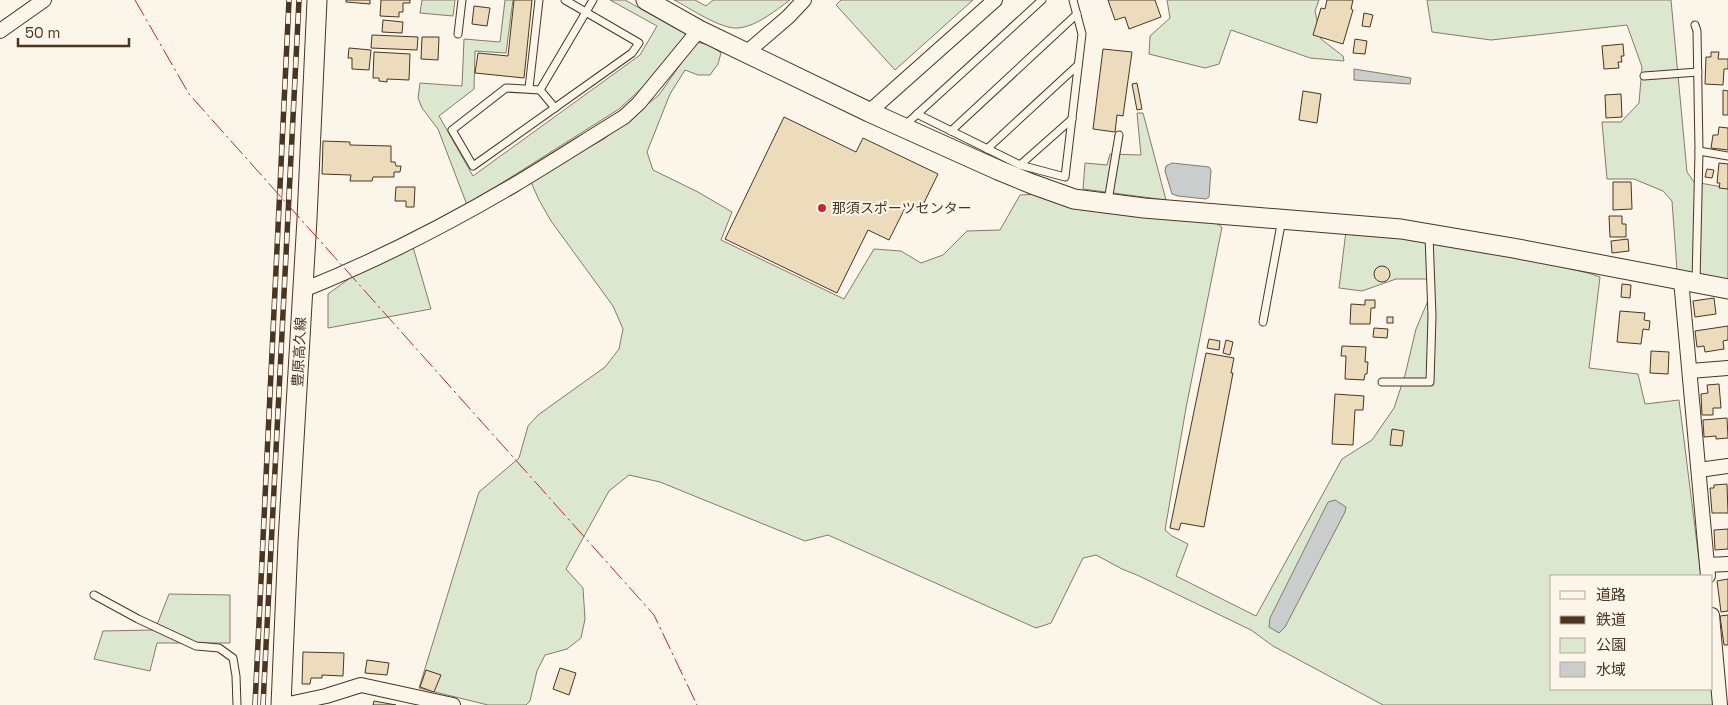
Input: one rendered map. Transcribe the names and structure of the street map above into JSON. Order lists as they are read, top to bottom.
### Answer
{
  "streets": {
    "street": ["豊原高久線"]
  },
  "places": ["那須スポーツセンター"],
  "legend": [
    "道路",
    "鉄道",
    "公園",
    "水域"
  ],
  "scale_bar": "50 m"
}
